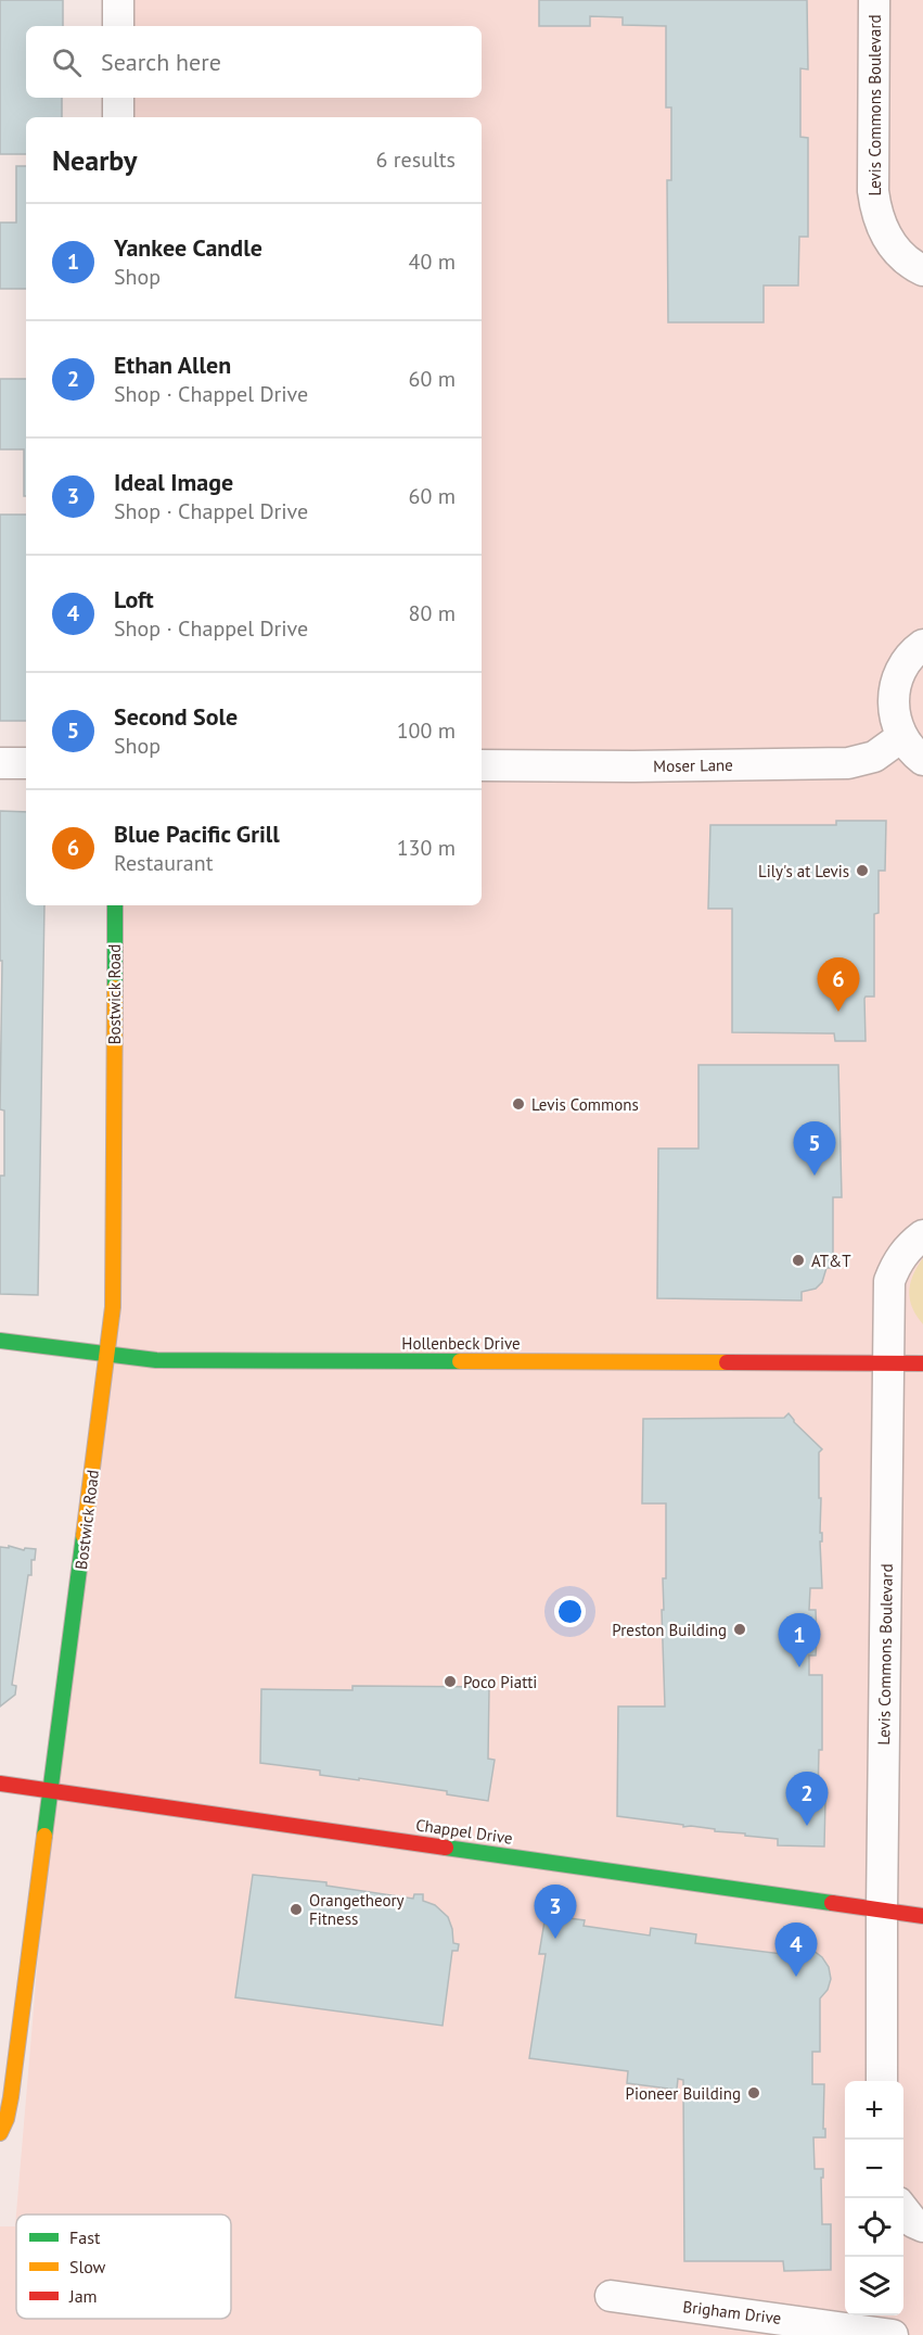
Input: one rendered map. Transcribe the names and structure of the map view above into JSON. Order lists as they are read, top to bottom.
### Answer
{
  "streets": {
    "street": [
      "Levis Commons Boulevard",
      "Moser Lane",
      "Bostwick Road",
      "Hollenbeck Drive",
      "Chappel Drive",
      "Brigham Drive"
    ]
  },
  "crossings": [
    ["Levis Commons Boulevard", "Hollenbeck Drive"],
    ["Levis Commons Boulevard", "Chappel Drive"],
    ["Bostwick Road", "Hollenbeck Drive"],
    ["Bostwick Road", "Chappel Drive"]
  ],
  "places": [
    "Lily's at Levis",
    "Levis Commons",
    "AT&T",
    "Preston Building",
    "Poco Piatti",
    "Orangetheory Fitness",
    "Pioneer Building"
  ],
  "legend": ["Fast", "Slow", "Jam"],
  "page": {
    "search": "Search here",
    "heading": ["Nearby", "6 results"],
    "list": [
      {
        "mark": "1",
        "name": "Yankee Candle",
        "note": "Shop",
        "value": "40 m"
      },
      {
        "mark": "2",
        "name": "Ethan Allen",
        "note": "Shop · Chappel Drive",
        "value": "60 m"
      },
      {
        "mark": "3",
        "name": "Ideal Image",
        "note": "Shop · Chappel Drive",
        "value": "60 m"
      },
      {
        "mark": "4",
        "name": "Loft",
        "note": "Shop · Chappel Drive",
        "value": "80 m"
      },
      {
        "mark": "5",
        "name": "Second Sole",
        "note": "Shop",
        "value": "100 m"
      },
      {
        "mark": "6",
        "name": "Blue Pacific Grill",
        "note": "Restaurant",
        "value": "130 m"
      }
    ],
    "pins": [
      "6",
      "5",
      "1",
      "2",
      "3",
      "4"
    ],
    "map_buttons": ["+", "−"]
  }
}
